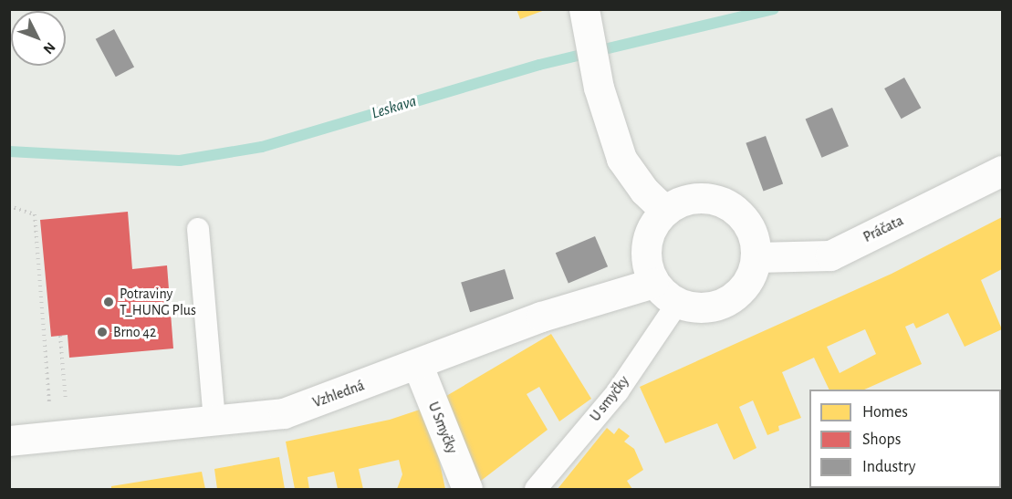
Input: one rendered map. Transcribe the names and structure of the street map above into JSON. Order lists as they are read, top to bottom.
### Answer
{
  "streets": {
    "street": ["Práčata", "Vzhledná", "U Smyčky"],
    "lane": ["U smyčky"]
  },
  "crossings": [
    ["Práčata", "Vzhledná"],
    ["Práčata", "U smyčky"],
    ["Vzhledná", "U smyčky"],
    ["Vzhledná", "U Smyčky"]
  ],
  "water": ["Leskava"],
  "places": ["Potraviny T_HUNG Plus", "Brno 42"],
  "legend": ["Homes", "Shops", "Industry"],
  "north": "bottom right"
}
